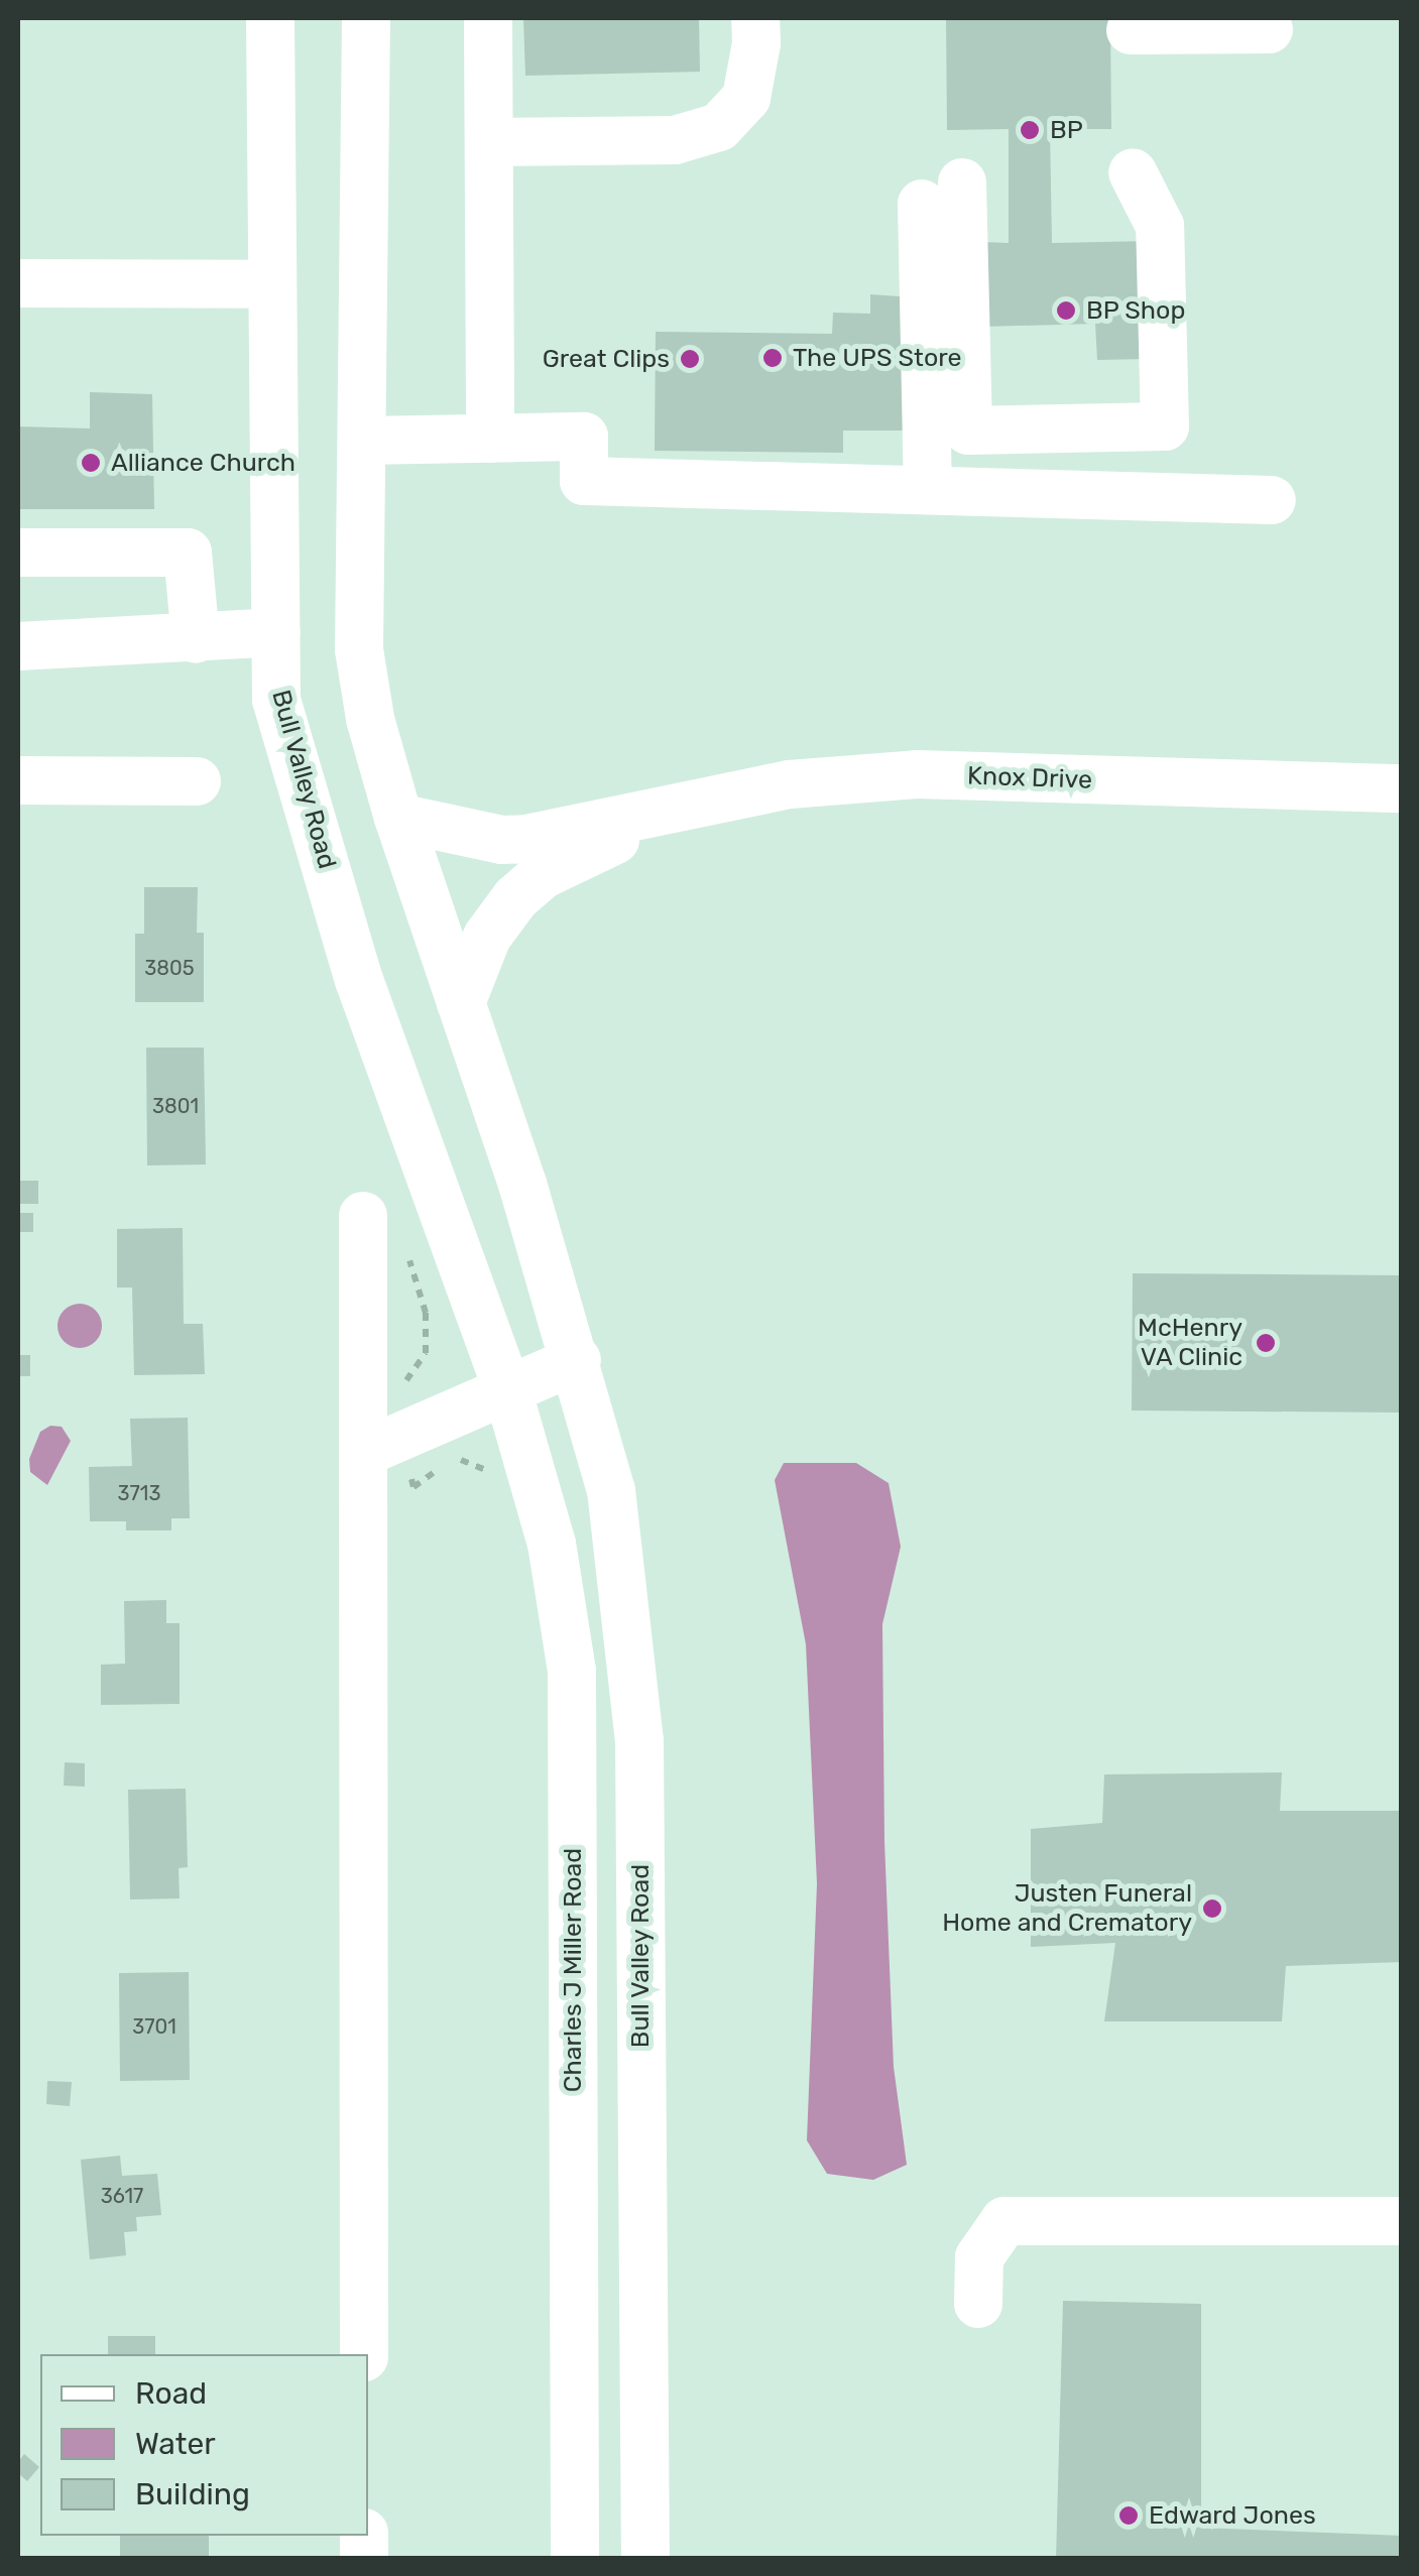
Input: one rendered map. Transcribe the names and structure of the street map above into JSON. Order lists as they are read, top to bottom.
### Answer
{
  "streets": {
    "street": ["Knox Drive", "Bull Valley Road", "Charles J Miller Road"]
  },
  "crossings": [
    ["Knox Drive", "Bull Valley Road"],
    ["Bull Valley Road", "Charles J Miller Road"]
  ],
  "places": [
    "BP",
    "BP Shop",
    "The UPS Store",
    "Great Clips",
    "Alliance Church",
    "McHenry VA Clinic",
    "Justen Funeral Home and Crematory",
    "Edward Jones"
  ],
  "house_numbers": [
    "3805",
    "3801",
    "3713",
    "3701",
    "3617"
  ],
  "legend": ["Road", "Water", "Building"]
}
